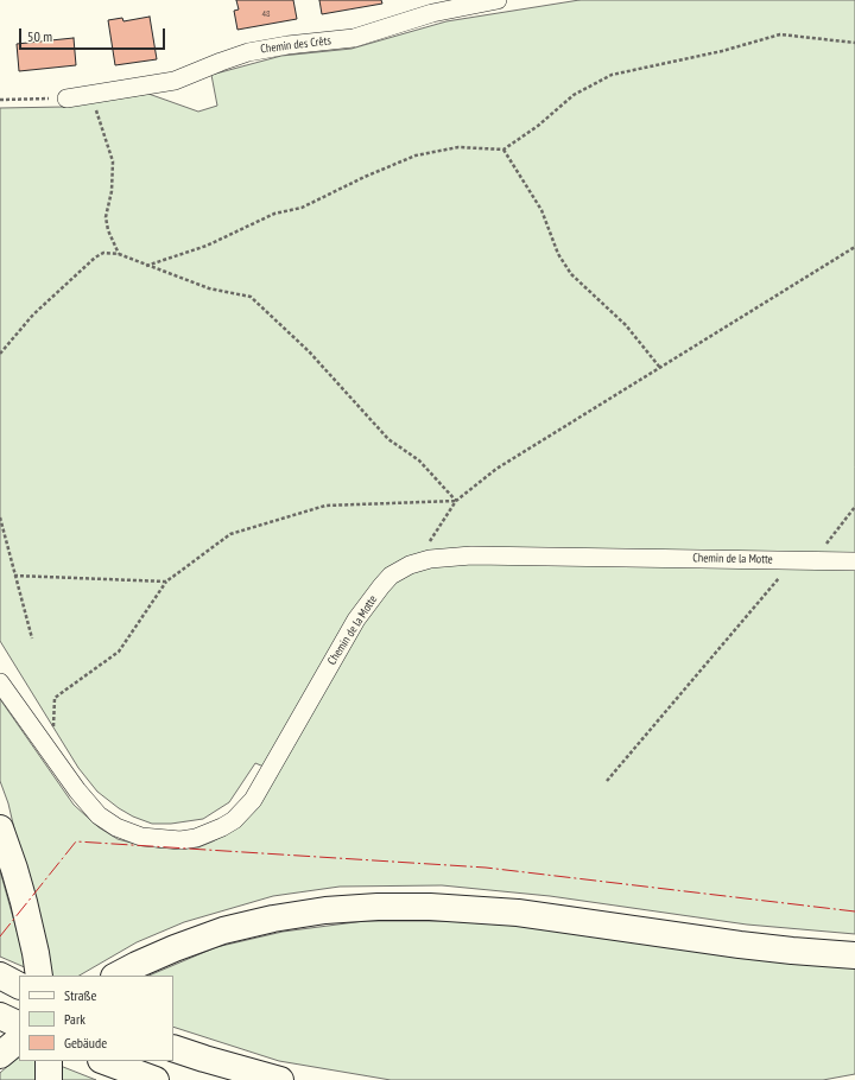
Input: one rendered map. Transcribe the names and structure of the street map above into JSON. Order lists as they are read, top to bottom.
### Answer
{
  "streets": {
    "street": ["Chemin des Crêts", "Chemin de la Motte"]
  },
  "house_numbers": ["48"],
  "legend": ["Straße", "Park", "Gebäude"],
  "scale_bar": "50 m"
}
